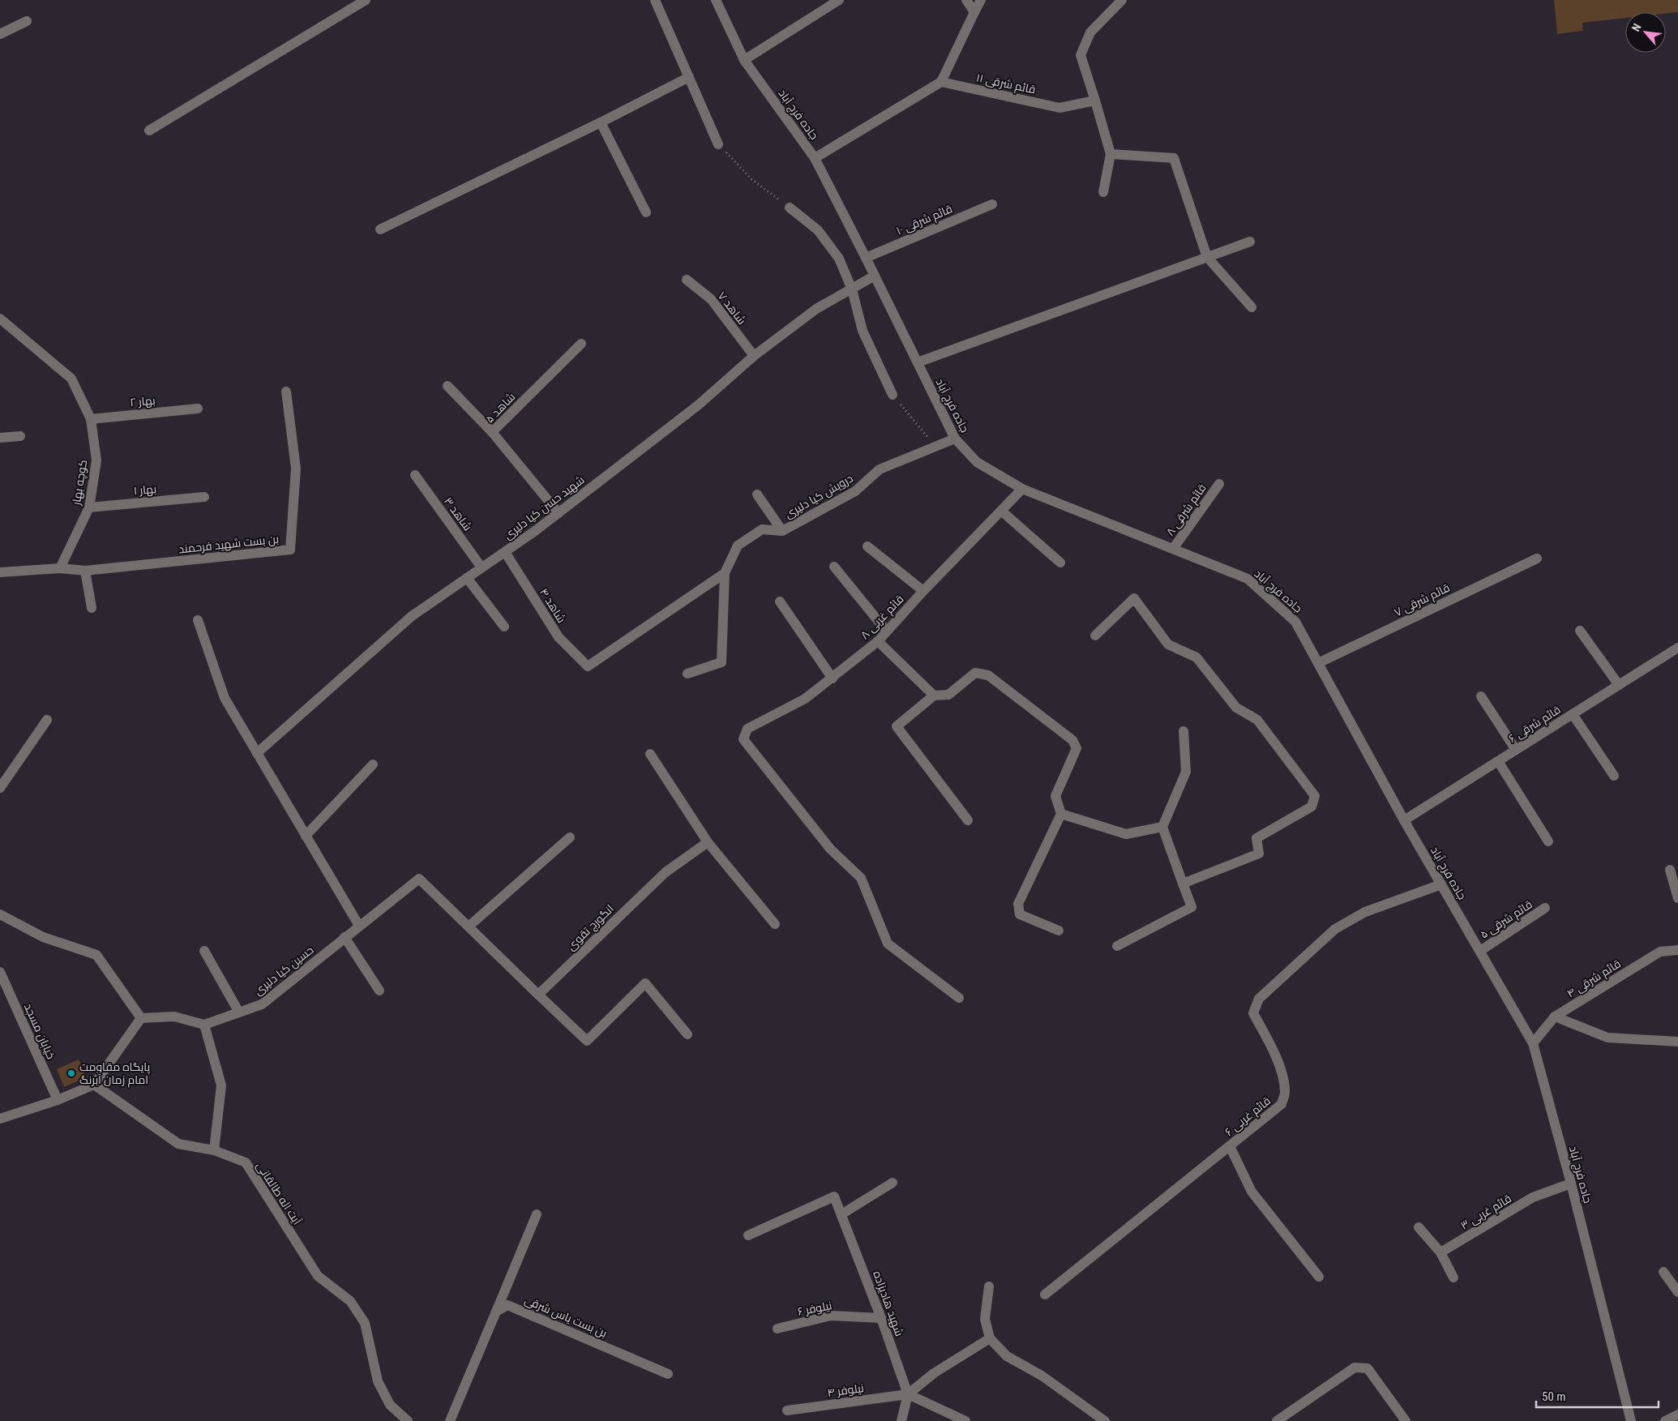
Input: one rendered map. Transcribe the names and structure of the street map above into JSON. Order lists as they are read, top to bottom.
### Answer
{
  "streets": {
    "street": [
      "قائم شرقی ۱۱",
      "جاده فرج آباد",
      "قائم شرقی ۱۰",
      "شاهد ۷",
      "بهار ۲",
      "شاهد ۵",
      "کوچه بهار",
      "بهار ۱",
      "درویش کیا دلیری",
      "شهید حسن کیا دلیری",
      "قائم شرقی ۸",
      "شاهد ۳",
      "بن بست شهید فرحمند",
      "قائم شرقی ۷",
      "شاهد ۴",
      "قائم غربی ۸",
      "قائم شرقی ۶",
      "قائم شرقی ۵",
      "انگورج تقوی",
      "حسین کیا دلیری",
      "قائم شرقی ۴",
      "خیابان مسجد",
      "قائم غربی ۶",
      "آیت اله طالقانی",
      "قائم غربی ۳",
      "شهید هادیزاده",
      "نیلوفر ۶",
      "بن بست یاس شرقی",
      "نیلوفر ۴"
    ]
  },
  "crossings": [
    ["جاده فرج آباد", "قائم شرقی ۱۰"],
    ["جاده فرج آباد", "درویش کیا دلیری"],
    ["جاده فرج آباد", "شهید حسن کیا دلیری"],
    ["جاده فرج آباد", "قائم شرقی ۸"],
    ["جاده فرج آباد", "قائم شرقی ۷"],
    ["جاده فرج آباد", "قائم غربی ۸"],
    ["جاده فرج آباد", "قائم شرقی ۶"],
    ["جاده فرج آباد", "قائم شرقی ۵"],
    ["جاده فرج آباد", "قائم شرقی ۴"],
    ["جاده فرج آباد", "قائم غربی ۶"],
    ["جاده فرج آباد", "قائم غربی ۳"],
    ["شاهد ۷", "شهید حسن کیا دلیری"],
    ["بهار ۲", "کوچه بهار"],
    ["شاهد ۵", "شهید حسن کیا دلیری"],
    ["کوچه بهار", "بهار ۱"],
    ["کوچه بهار", "بن بست شهید فرحمند"],
    ["درویش کیا دلیری", "شاهد ۴"],
    ["شهید حسن کیا دلیری", "شاهد ۳"],
    ["شهید حسن کیا دلیری", "شاهد ۴"],
    ["شهید هادیزاده", "نیلوفر ۶"],
    ["شهید هادیزاده", "نیلوفر ۴"]
  ],
  "places": ["پایگاه مقاومت امام زمان آبرنگ"],
  "scale_bar": "50 m",
  "north": "top left"
}
